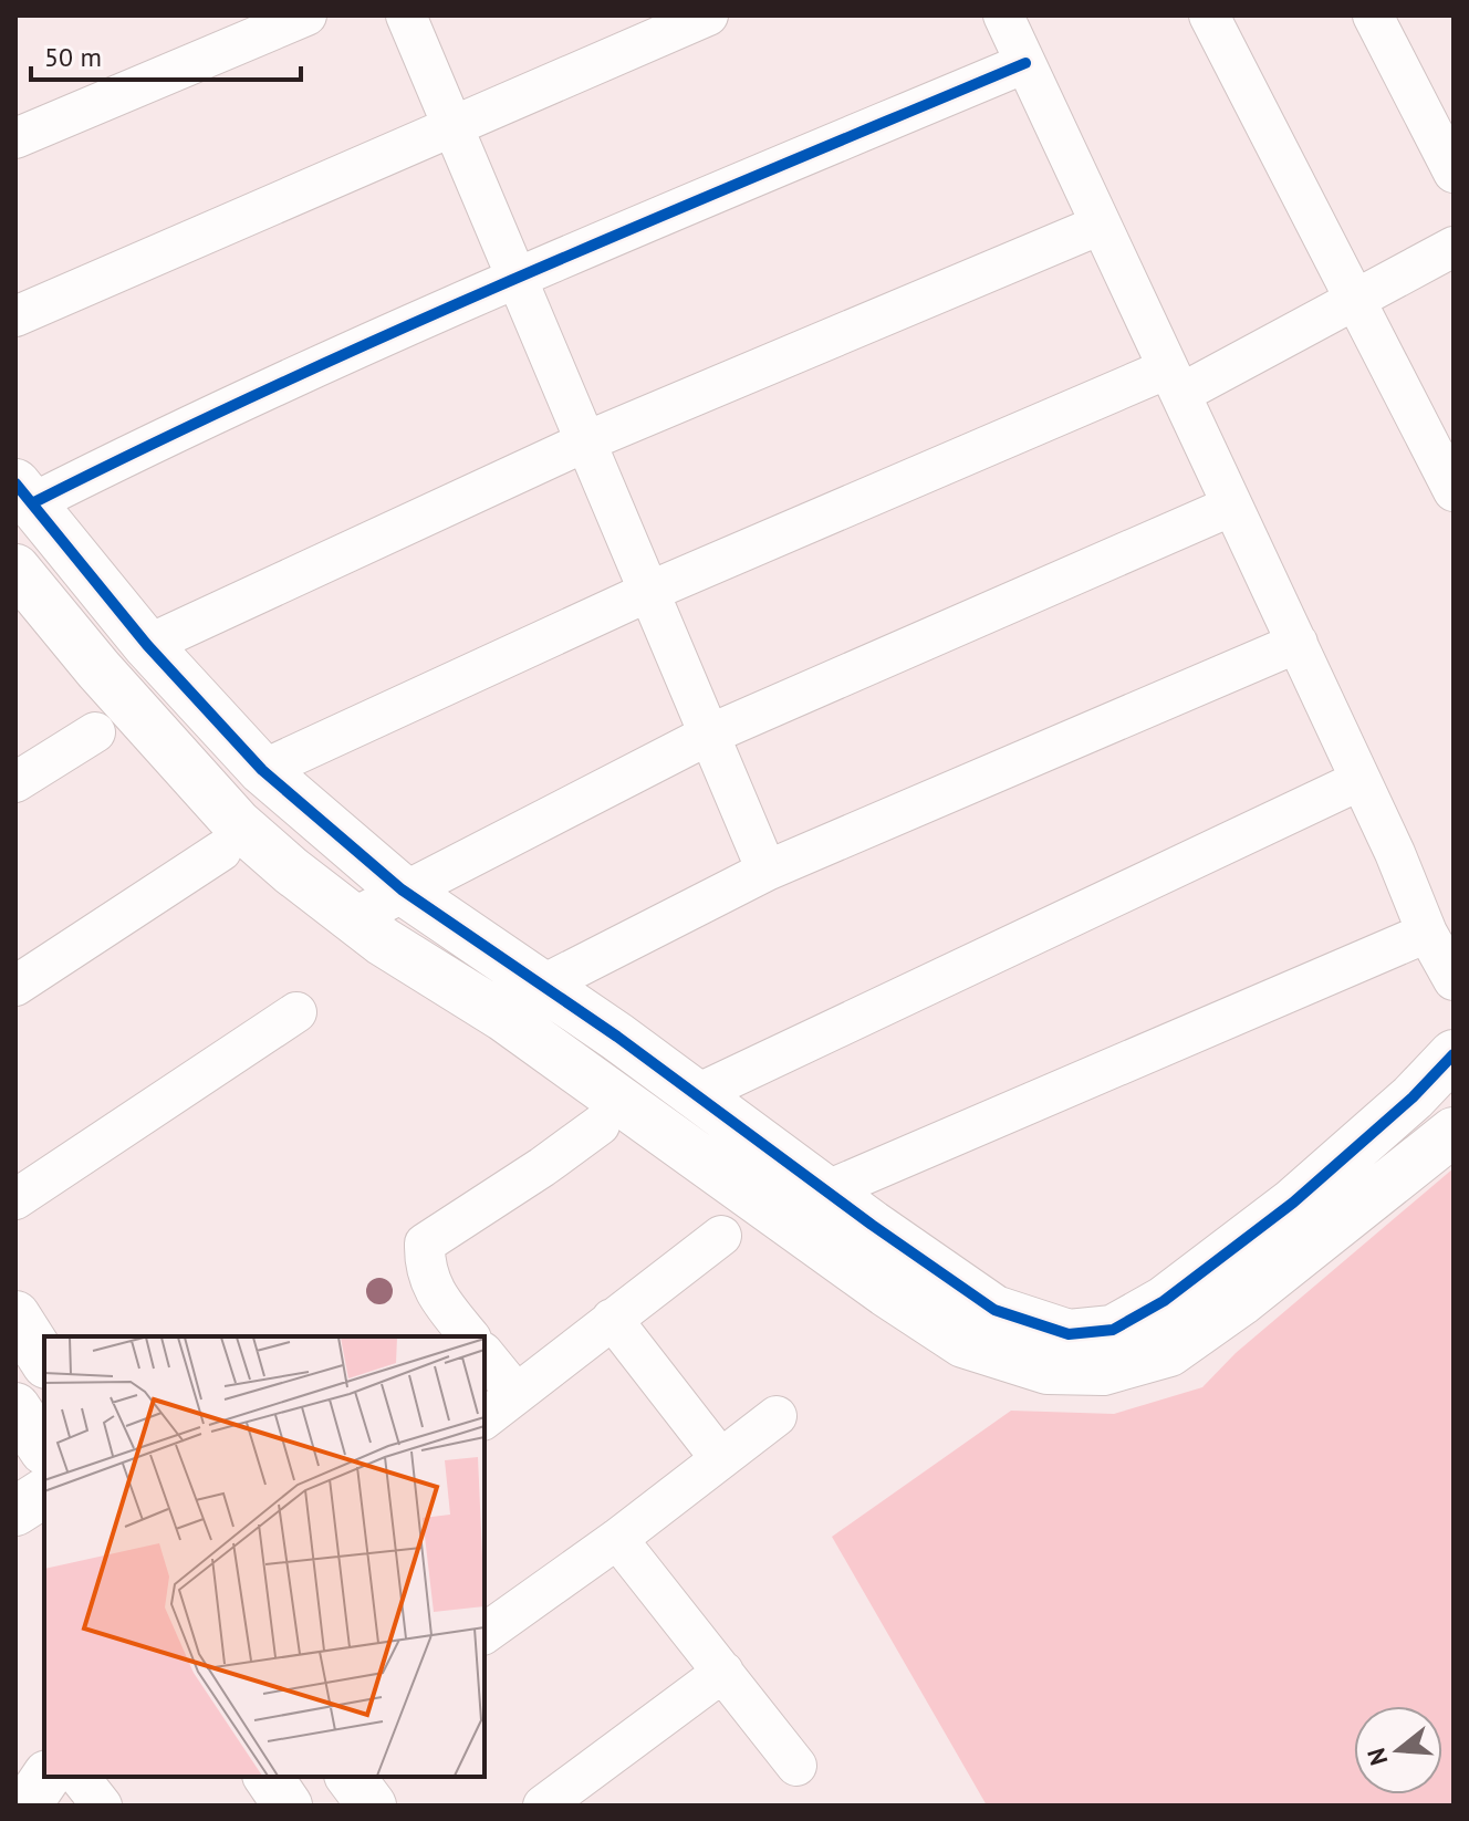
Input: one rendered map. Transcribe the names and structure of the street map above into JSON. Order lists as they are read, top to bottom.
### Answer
{
  "scale_bar": "50 m",
  "north": "left"
}
